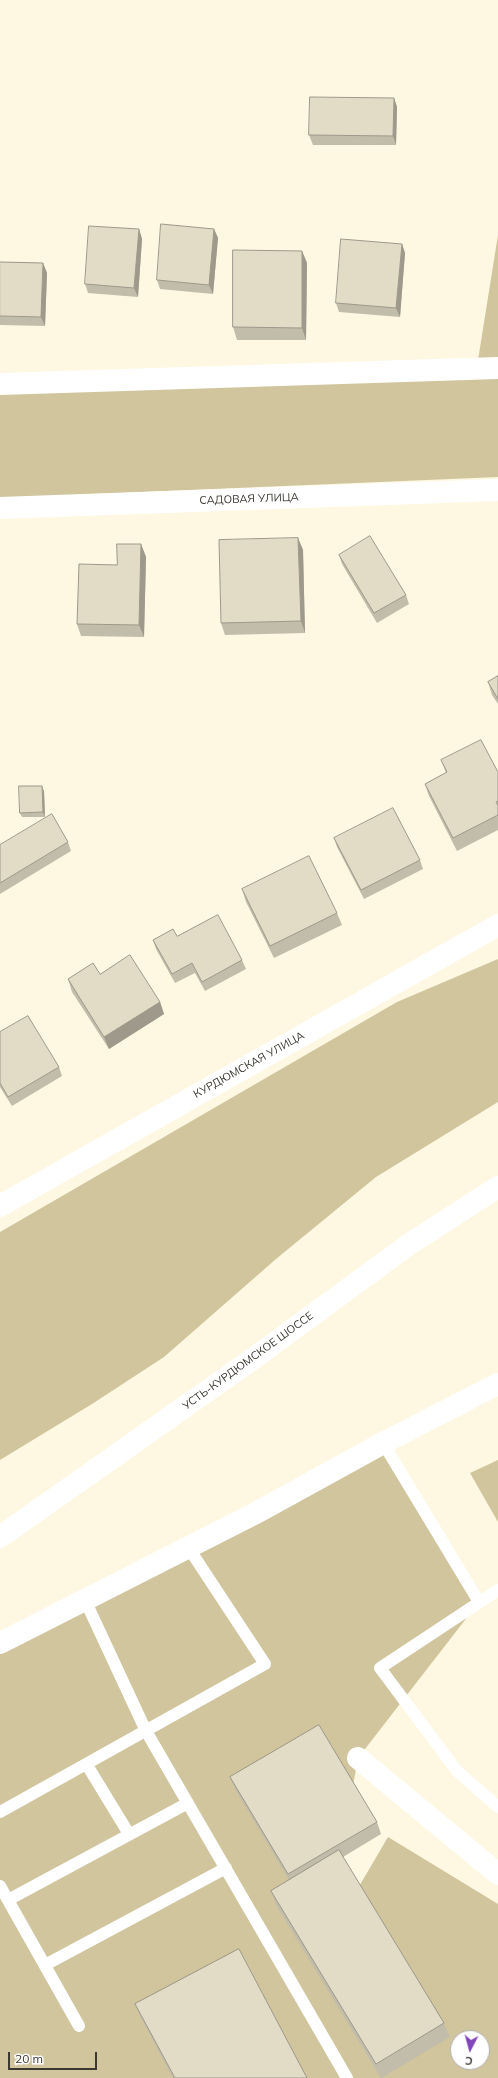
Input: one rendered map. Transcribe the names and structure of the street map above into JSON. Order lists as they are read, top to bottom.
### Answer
{
  "streets": {
    "street": ["САДОВАЯ УЛИЦА", "КУРДЮМСКАЯ УЛИЦА", "УСТЬ-КУРДЮМСКОЕ ШОССЕ"]
  },
  "scale_bar": "20 m",
  "north": "bottom"
}
